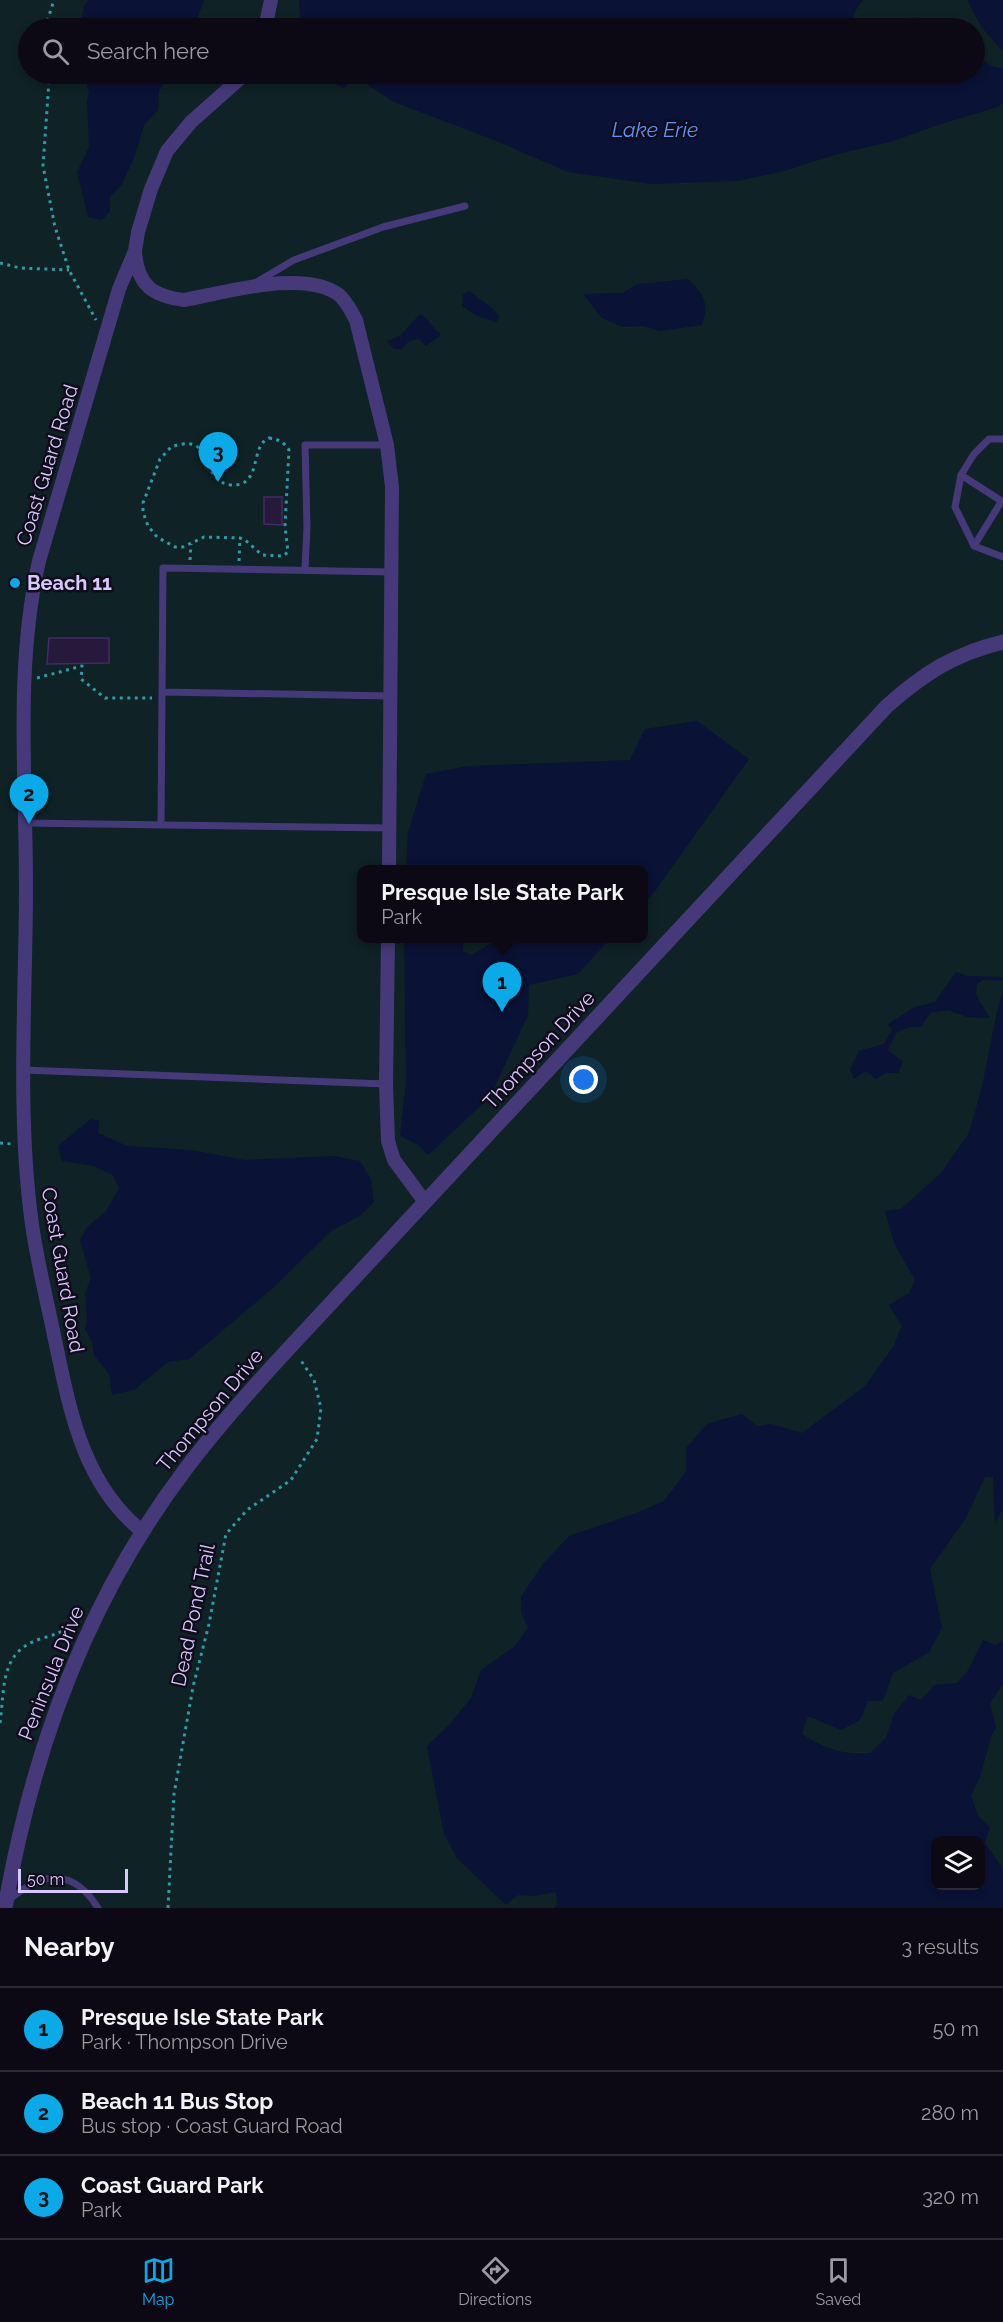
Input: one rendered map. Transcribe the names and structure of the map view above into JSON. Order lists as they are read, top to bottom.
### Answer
{
  "streets": {
    "street": ["Coast Guard Road", "Thompson Drive", "Peninsula Drive"],
    "path": ["Dead Pond Trail"]
  },
  "crossings": [
    ["Coast Guard Road", "Thompson Drive"],
    ["Coast Guard Road", "Peninsula Drive"],
    ["Thompson Drive", "Dead Pond Trail"],
    ["Thompson Drive", "Peninsula Drive"]
  ],
  "water": ["Lake Erie"],
  "places": ["Beach 11"],
  "scale_bar": "50 m",
  "page": {
    "search": "Search here",
    "pins": ["3", "2", "1"],
    "popup": ["Presque Isle State Park", "Park"],
    "scale": "50 m",
    "heading": ["Nearby", "3 results"],
    "list": [
      {
        "mark": "1",
        "name": "Presque Isle State Park",
        "note": "Park · Thompson Drive",
        "value": "50 m"
      },
      {
        "mark": "2",
        "name": "Beach 11 Bus Stop",
        "note": "Bus stop · Coast Guard Road",
        "value": "280 m"
      },
      {
        "mark": "3",
        "name": "Coast Guard Park",
        "note": "Park",
        "value": "320 m"
      }
    ],
    "nav": ["Map", "Directions", "Saved"]
  }
}
